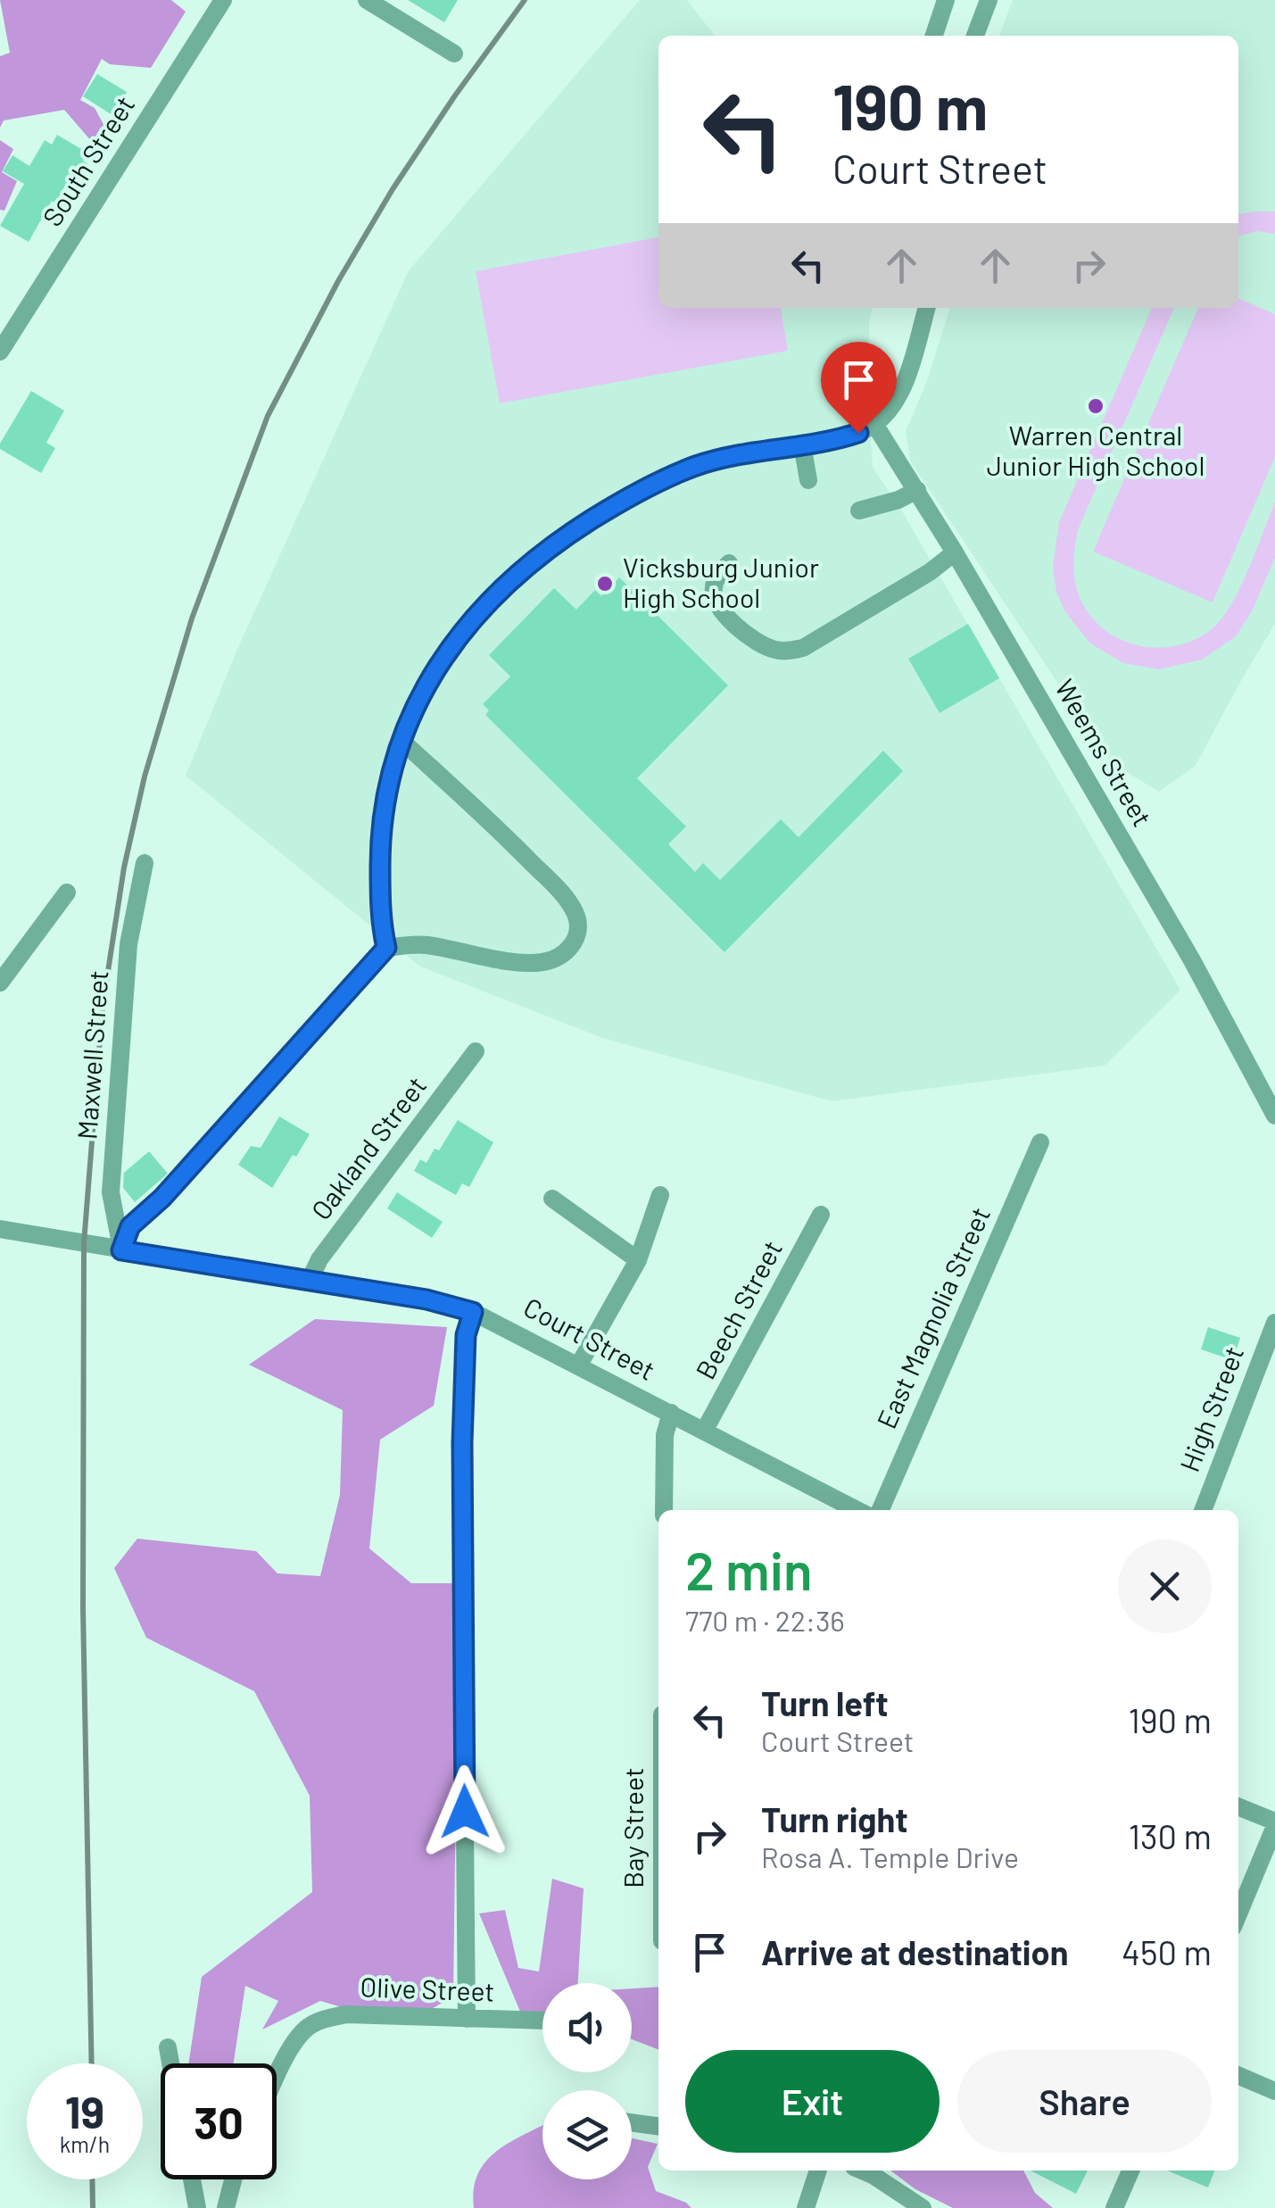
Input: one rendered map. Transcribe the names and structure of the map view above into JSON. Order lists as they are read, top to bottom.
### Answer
{
  "streets": {
    "street": [
      "South Street",
      "Weems Street",
      "Maxwell Street",
      "Oakland Street",
      "Beech Street",
      "East Magnolia Street",
      "Court Street",
      "High Street",
      "Olive Street"
    ]
  },
  "crossings": [
    ["Maxwell Street", "Court Street"],
    ["Oakland Street", "Court Street"],
    ["Beech Street", "Court Street"]
  ],
  "places": ["Warren Central Junior High School", "Vicksburg Junior High School"],
  "page": {
    "turn": ["190 m", "Court Street"],
    "heading": ["2 min", "770 m · 22:36"],
    "list": [
      {
        "name": "Turn left",
        "note": "Court Street",
        "value": "190 m"
      },
      {
        "name": "Turn right",
        "note": "Rosa A. Temple Drive",
        "value": "130 m"
      },
      {
        "name": "Arrive at destination",
        "value": "450 m"
      }
    ],
    "buttons": ["Exit", "Share"],
    "speed": "19 km/h",
    "limit": "30"
  }
}
